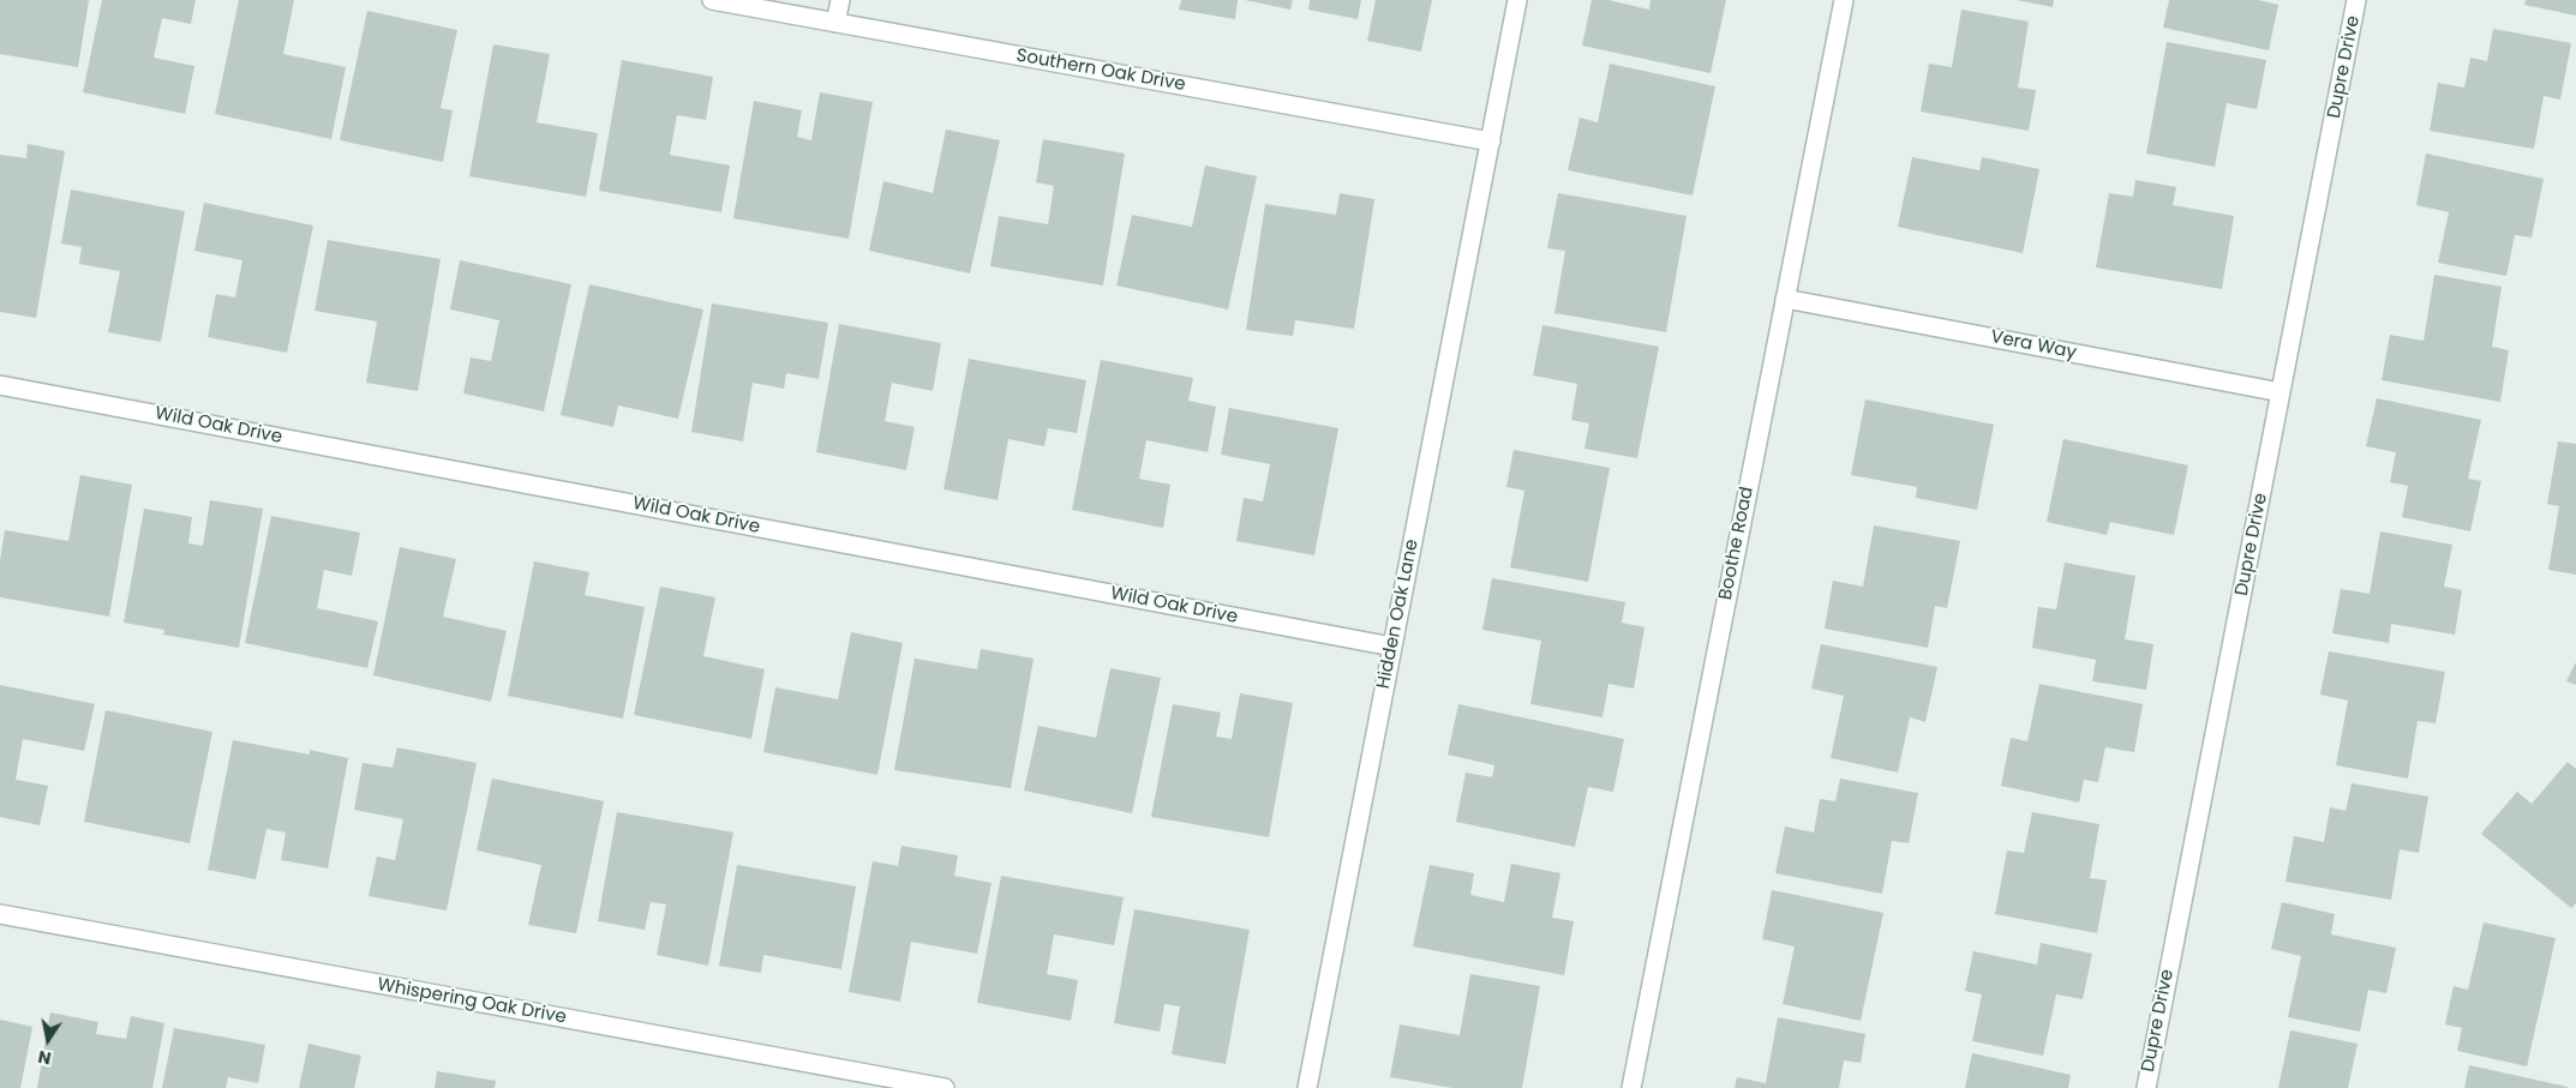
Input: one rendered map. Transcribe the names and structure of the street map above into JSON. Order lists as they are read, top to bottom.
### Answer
{
  "streets": {
    "street": [
      "Dupre Drive",
      "Southern Oak Drive",
      "Vera Way",
      "Wild Oak Drive",
      "Boothe Road",
      "Hidden Oak Lane",
      "Whispering Oak Drive"
    ]
  },
  "crossings": [
    ["Dupre Drive", "Vera Way"],
    ["Southern Oak Drive", "Hidden Oak Lane"],
    ["Vera Way", "Boothe Road"],
    ["Wild Oak Drive", "Hidden Oak Lane"]
  ],
  "north": "bottom"
}
